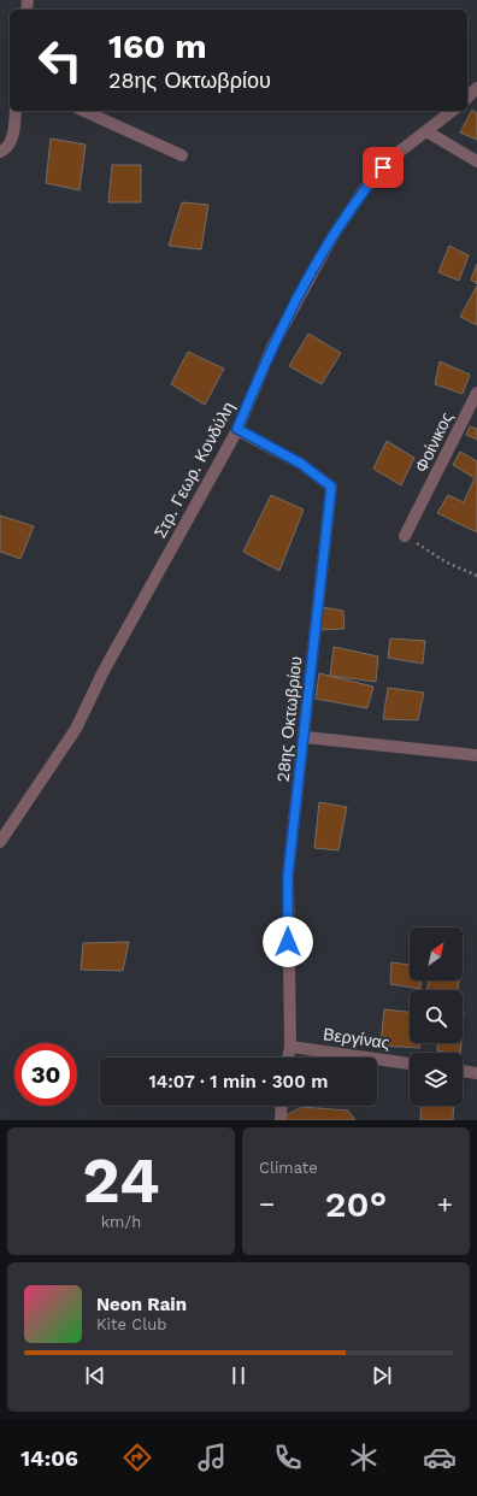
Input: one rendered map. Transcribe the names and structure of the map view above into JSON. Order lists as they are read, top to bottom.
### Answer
{
  "streets": {
    "street": [
      "Φοίνικος",
      "Στρ. Γεωρ. Κονδύλη",
      "28ης Οκτωβρίου",
      "Βεργίνας"
    ]
  },
  "crossings": [
    ["Στρ. Γεωρ. Κονδύλη", "28ης Οκτωβρίου"],
    ["28ης Οκτωβρίου", "Βεργίνας"]
  ],
  "north": "top right",
  "page": {
    "turn": ["160 m", "28ης Οκτωβρίου"],
    "limit": "30",
    "trip": "14:07 · 1 min · 300 m",
    "tile": [
      ["24", "km/h"],
      "Climate"
    ],
    "heat": ["−", "20°", "+"],
    "song": ["Neon Rain", "Kite Club"],
    "tabs": "14:06"
  }
}
